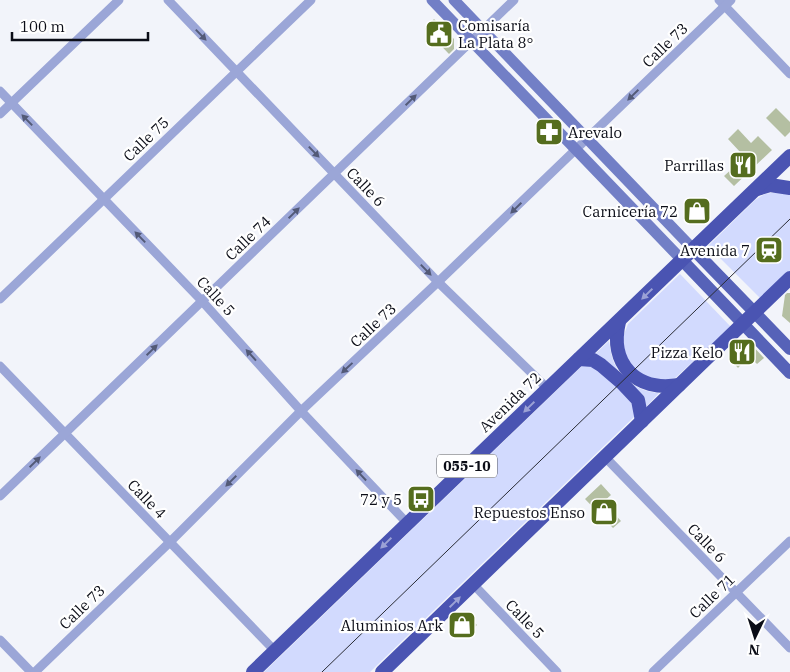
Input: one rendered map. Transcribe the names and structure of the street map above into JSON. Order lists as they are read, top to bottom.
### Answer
{
  "streets": {
    "highway": ["Avenida 72", "055-10"],
    "street": [
      "Calle 73",
      "Calle 75",
      "Calle 6",
      "Calle 74",
      "Calle 5",
      "Calle 4",
      "Calle 71"
    ]
  },
  "crossings": [
    ["Calle 73", "Calle 6"],
    ["Calle 73", "Calle 5"],
    ["Calle 73", "Calle 4"],
    ["Calle 75", "Calle 6"],
    ["Calle 75", "Calle 5"],
    ["Calle 6", "Calle 74"],
    ["Calle 6", "Avenida 72"],
    ["Calle 6", "Calle 71"],
    ["Calle 74", "Calle 5"],
    ["Calle 74", "Calle 4"],
    ["Calle 5", "Avenida 72"],
    ["Avenida 72", "Calle 4"]
  ],
  "one_way": [
    "Calle 73",
    "Calle 6",
    "Calle 74",
    "Calle 5"
  ],
  "places": {
    "public building": ["Comisaría La Plata 8°"],
    "pharmacy": ["Arevalo"],
    "restaurant": ["Parrillas", "Pizza Kelo"],
    "shop": ["Carnicería 72", "Repuestos Enso", "Aluminios Ark"],
    "station": ["Avenida 7"],
    "bus stop": ["72 y 5"]
  },
  "scale_bar": "100 m",
  "north": "bottom"
}
